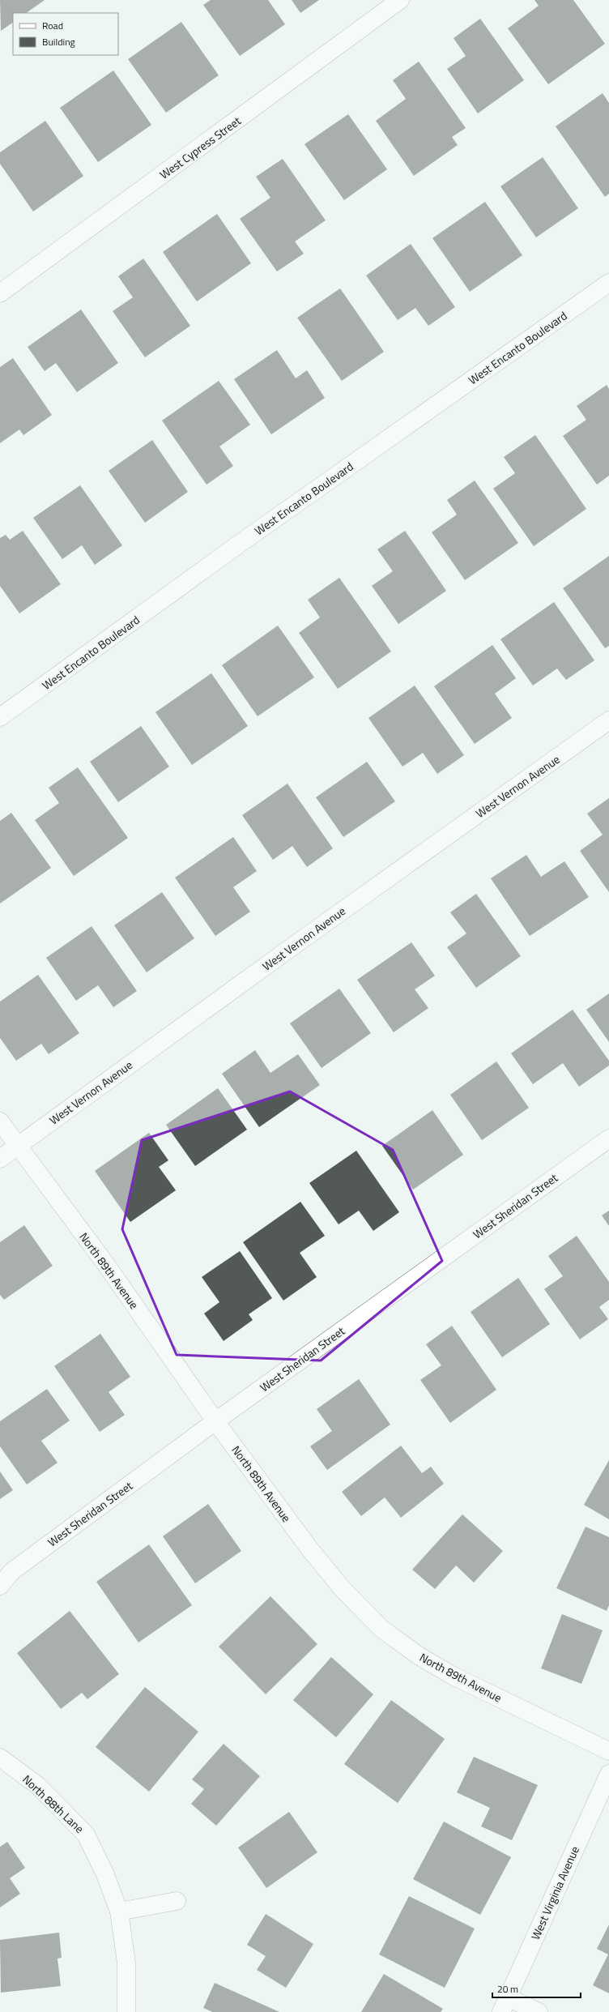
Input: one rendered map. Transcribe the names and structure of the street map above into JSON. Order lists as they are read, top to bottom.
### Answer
{
  "streets": {
    "street": [
      "West Cypress Street",
      "West Encanto Boulevard",
      "West Vernon Avenue",
      "West Sheridan Street",
      "North 89th Avenue",
      "North 88th Lane",
      "West Virginia Avenue"
    ]
  },
  "crossings": [
    ["West Vernon Avenue", "North 89th Avenue"],
    ["West Sheridan Street", "North 89th Avenue"]
  ],
  "legend": ["Road", "Building"],
  "scale_bar": "20 m"
}
